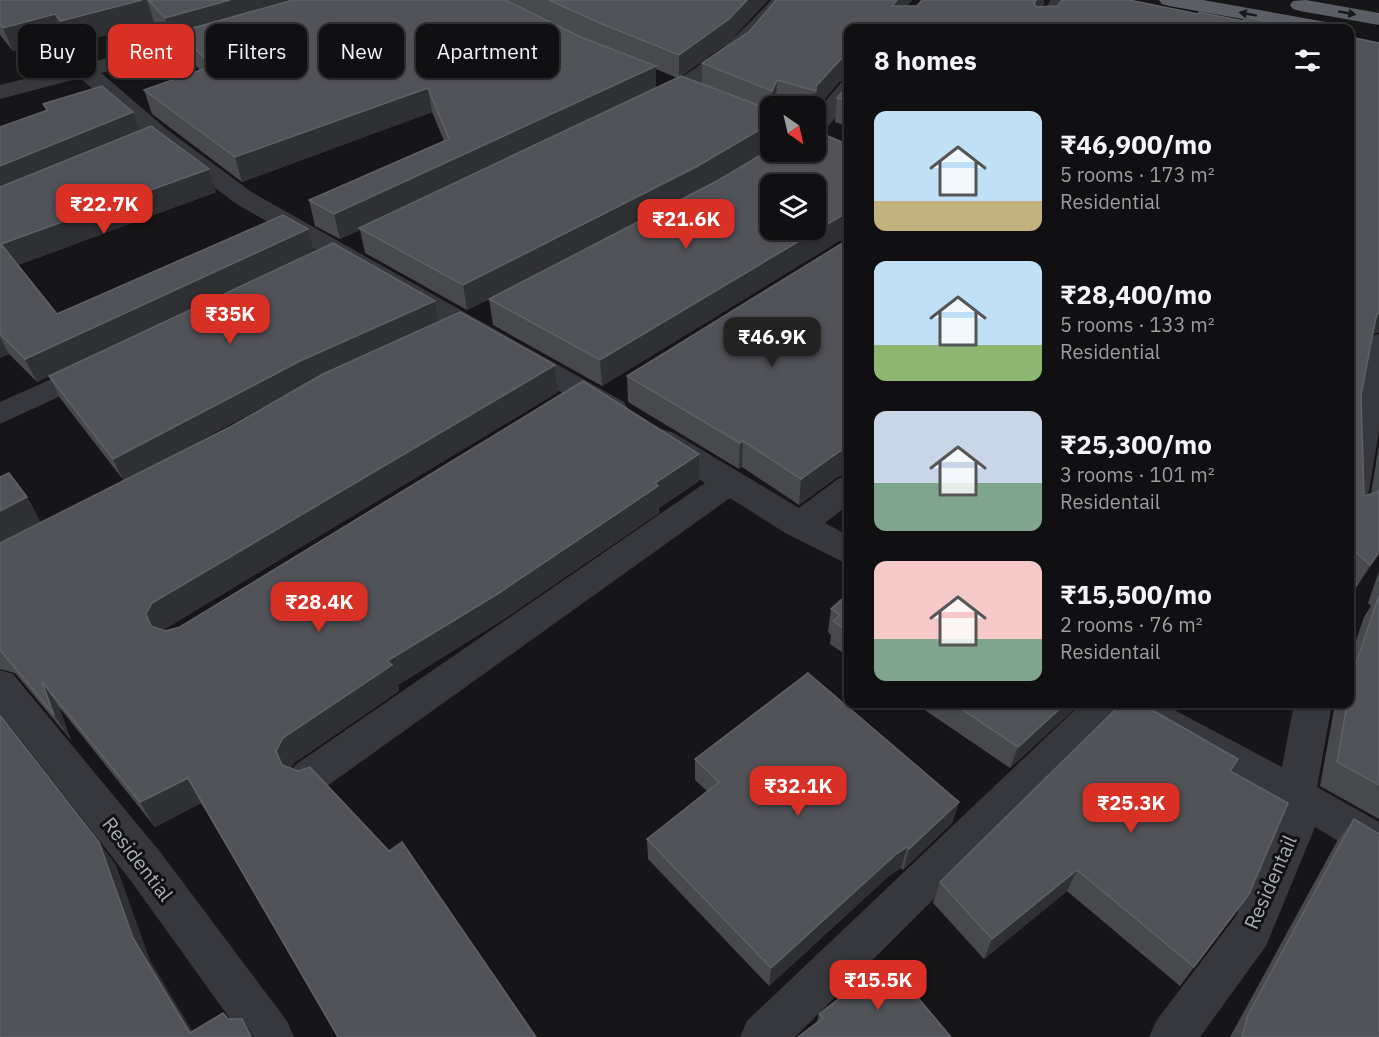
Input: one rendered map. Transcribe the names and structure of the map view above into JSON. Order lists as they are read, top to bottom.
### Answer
{
  "streets": {
    "street": ["Residential", "Residentail"]
  },
  "north": "bottom right",
  "page": {
    "chip": [
      "Buy",
      "Rent",
      "Filters",
      "New",
      "Apartment"
    ],
    "heading": "8 homes",
    "list": [
      {
        "name": "₹46,900/mo",
        "note": "5 rooms · 173 m² · Residential"
      },
      {
        "name": "₹28,400/mo",
        "note": "5 rooms · 133 m² · Residential"
      },
      {
        "name": "₹25,300/mo",
        "note": "3 rooms · 101 m² · Residentail"
      },
      {
        "name": "₹15,500/mo",
        "note": "2 rooms · 76 m² · Residentail"
      }
    ],
    "price": [
      "₹22.7K",
      "₹21.6K",
      "₹35K",
      "₹46.9K",
      "₹28.4K",
      "₹32.1K",
      "₹25.3K",
      "₹15.5K"
    ]
  }
}
